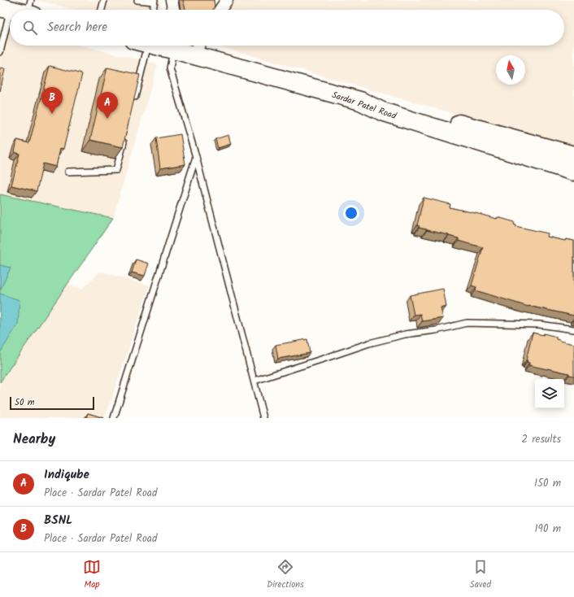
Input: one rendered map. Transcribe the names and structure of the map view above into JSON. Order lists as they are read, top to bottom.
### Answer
{
  "streets": {
    "main road": ["Sardar Patel Road"]
  },
  "scale_bar": "50 m",
  "north": "top",
  "page": {
    "search": "Search here",
    "pins": ["B", "A"],
    "scale": "50 m",
    "heading": ["Nearby", "2 results"],
    "list": [
      {
        "mark": "A",
        "name": "Indiqube",
        "note": "Place · Sardar Patel Road",
        "value": "150 m"
      },
      {
        "mark": "B",
        "name": "BSNL",
        "note": "Place · Sardar Patel Road",
        "value": "190 m"
      }
    ],
    "nav": ["Map", "Directions", "Saved"]
  }
}
